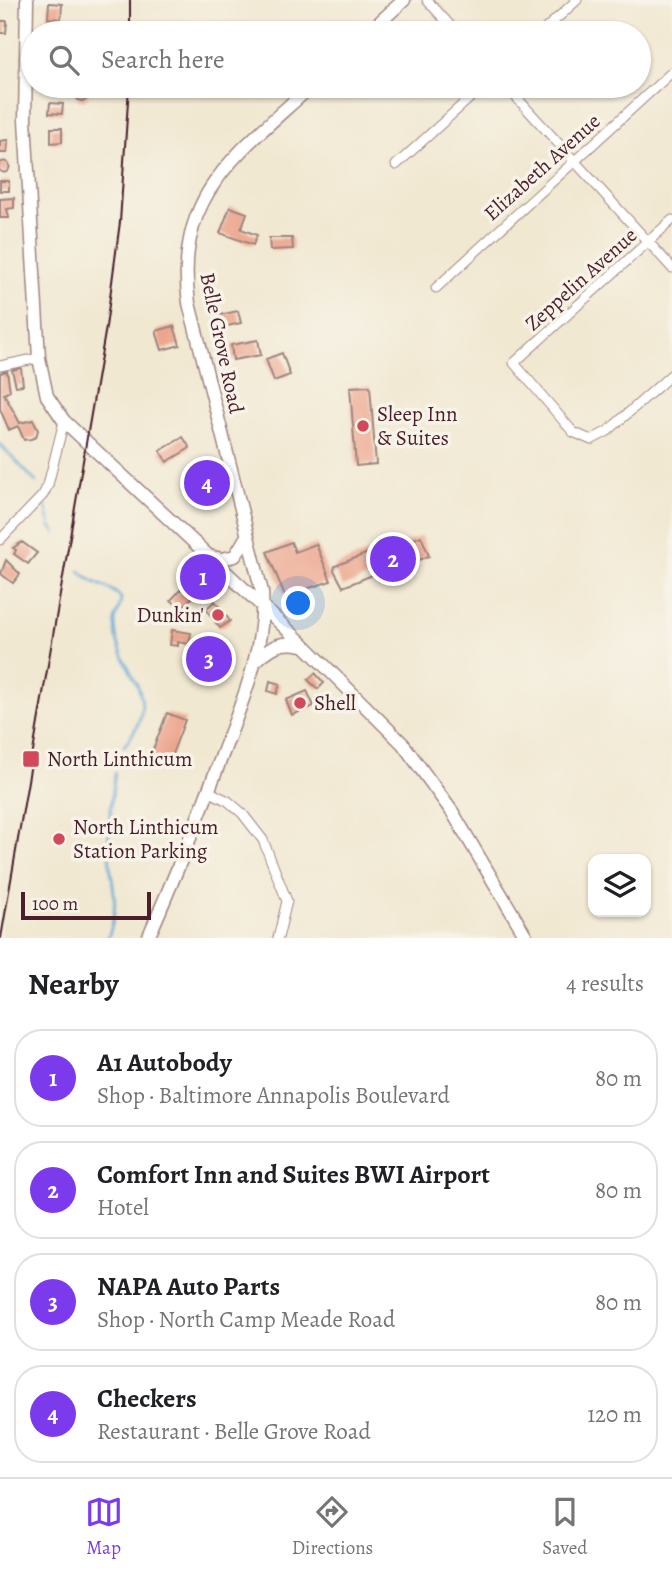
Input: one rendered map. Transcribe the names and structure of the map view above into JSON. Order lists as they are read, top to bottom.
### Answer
{
  "streets": {
    "main road": ["Belle Grove Road"],
    "street": ["Elizabeth Avenue", "Zeppelin Avenue"]
  },
  "places": {
    "other": [
      "Sleep Inn & Suites",
      "Dunkin'",
      "Shell",
      "North Linthicum Station Parking"
    ],
    "transit": ["North Linthicum"]
  },
  "scale_bar": "100 m",
  "page": {
    "search": "Search here",
    "pins": [
      "4",
      "2",
      "1",
      "3"
    ],
    "scale": "100 m",
    "heading": ["Nearby", "4 results"],
    "list": [
      {
        "mark": "1",
        "name": "A1 Autobody",
        "note": "Shop · Baltimore Annapolis Boulevard",
        "value": "80 m"
      },
      {
        "mark": "2",
        "name": "Comfort Inn and Suites BWI Airport",
        "note": "Hotel",
        "value": "80 m"
      },
      {
        "mark": "3",
        "name": "NAPA Auto Parts",
        "note": "Shop · North Camp Meade Road",
        "value": "80 m"
      },
      {
        "mark": "4",
        "name": "Checkers",
        "note": "Restaurant · Belle Grove Road",
        "value": "120 m"
      }
    ],
    "nav": ["Map", "Directions", "Saved"]
  }
}
